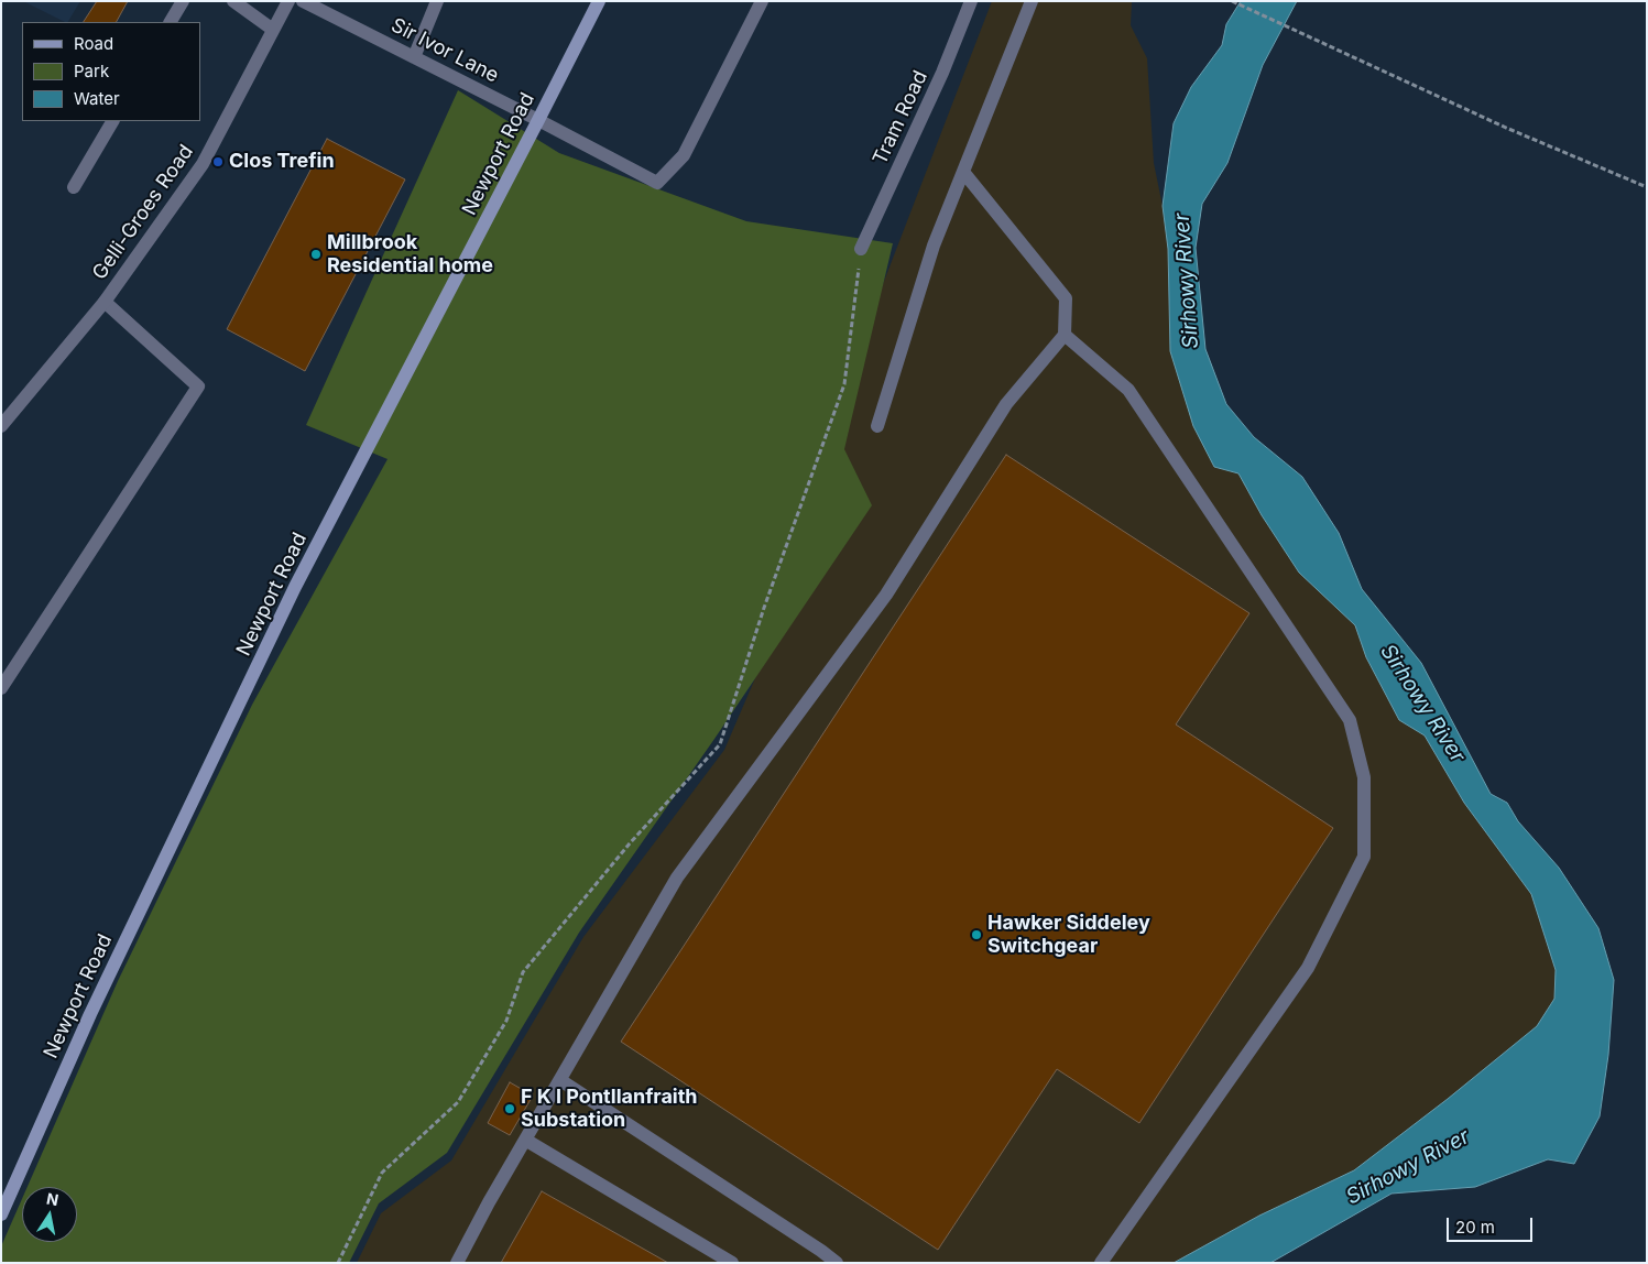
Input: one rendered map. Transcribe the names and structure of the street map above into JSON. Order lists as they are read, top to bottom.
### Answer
{
  "streets": {
    "main road": ["Newport Road"],
    "street": ["Sir Ivor Lane", "Tram Road", "Gelli-Groes Road"]
  },
  "crossings": [
    ["Sir Ivor Lane", "Newport Road"]
  ],
  "water": ["Sirhowy River"],
  "places": [
    "Clos Trefin",
    "Millbrook Residential home",
    "Hawker Siddeley Switchgear",
    "F K I Pontllanfraith Substation"
  ],
  "legend": ["Road", "Park", "Water"],
  "scale_bar": "20 m",
  "north": "top"
}
